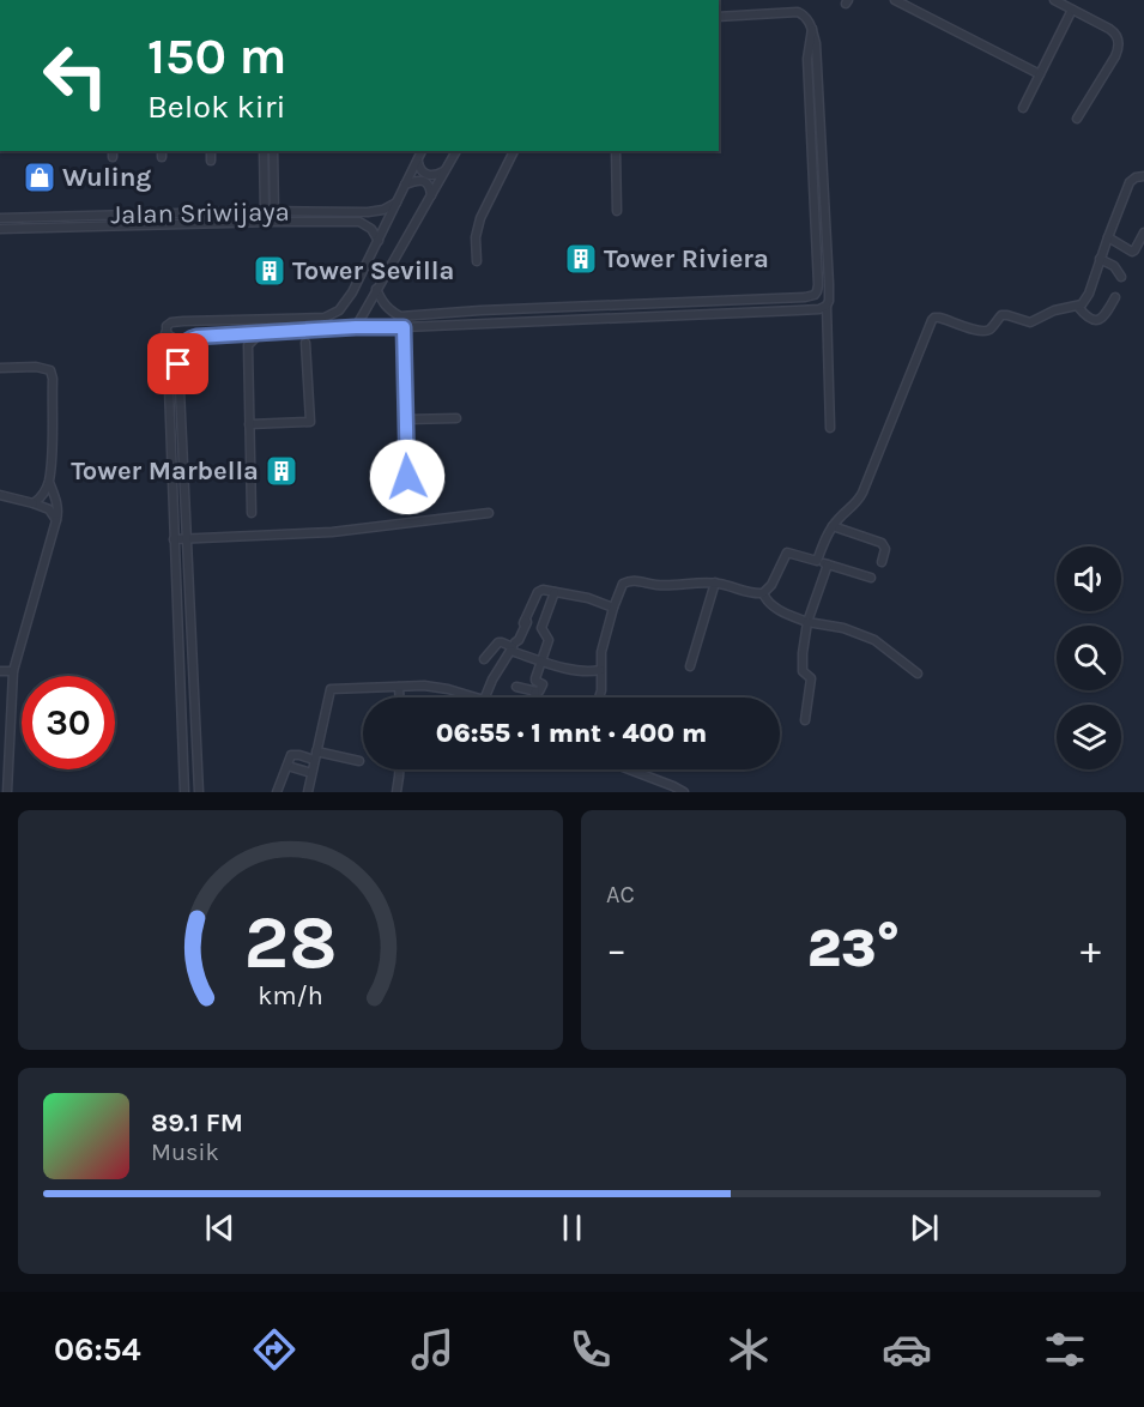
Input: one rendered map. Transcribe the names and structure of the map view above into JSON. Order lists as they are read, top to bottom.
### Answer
{
  "streets": {
    "street": ["Jalan Sriwijaya"]
  },
  "places": {
    "shop": ["Wuling"],
    "building": ["Tower Riviera", "Tower Sevilla", "Tower Marbella"]
  },
  "page": {
    "turn": ["150 m", "Belok kiri"],
    "limit": "30",
    "trip": "06:55 · 1 mnt · 400 m",
    "tile": "AC",
    "heat": ["−", "23°", "+"],
    "song": ["89.1 FM", "Musik"],
    "tabs": "06:54",
    "gauge": ["28", "km/h"]
  }
}
